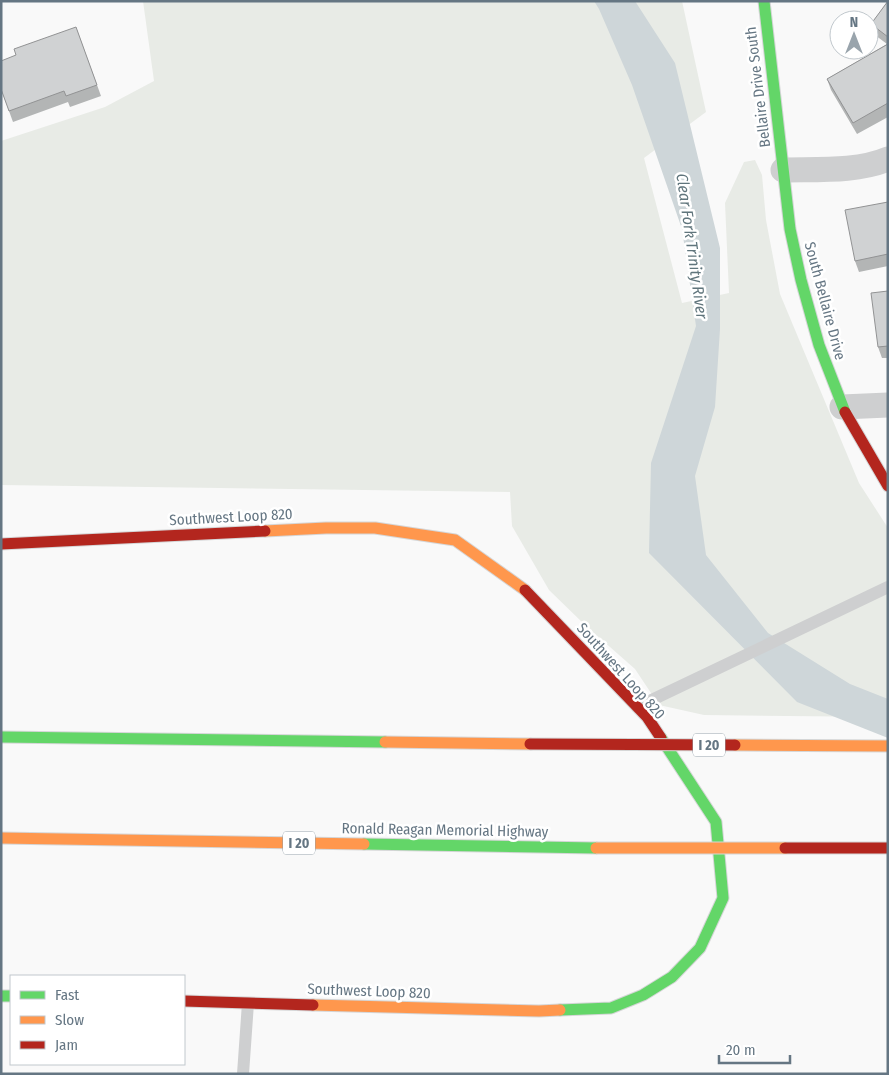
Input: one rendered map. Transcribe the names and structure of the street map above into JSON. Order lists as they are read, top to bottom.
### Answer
{
  "streets": {
    "main road": [
      "Bellaire Drive South",
      "South Bellaire Drive",
      "Southwest Loop 820",
      "I 20",
      "Ronald Reagan Memorial Highway"
    ]
  },
  "crossings": [
    ["Bellaire Drive South", "South Bellaire Drive"]
  ],
  "water": ["Clear Fork Trinity River"],
  "legend": ["Fast", "Slow", "Jam"],
  "scale_bar": "20 m",
  "north": "top"
}
